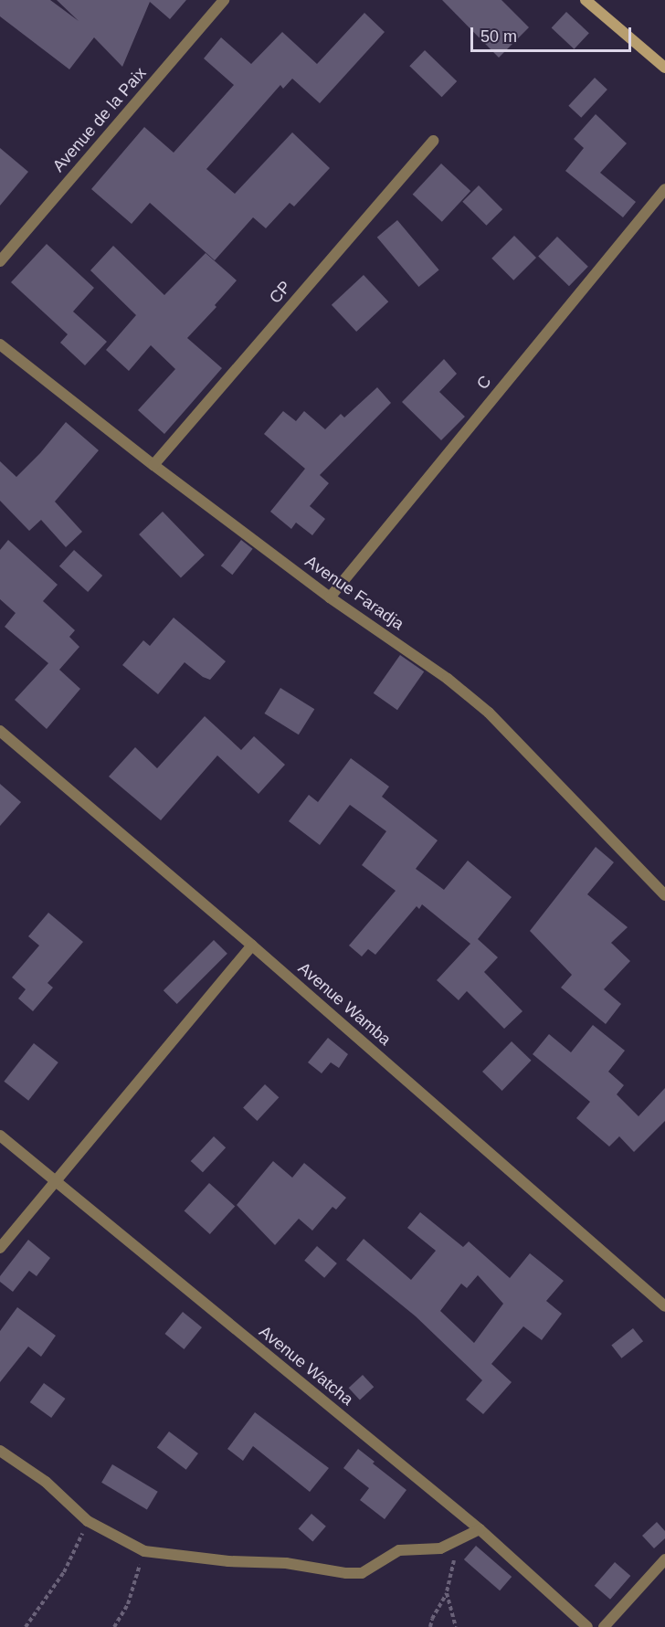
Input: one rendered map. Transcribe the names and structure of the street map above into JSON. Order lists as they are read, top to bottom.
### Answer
{
  "streets": {
    "street": [
      "Avenue de la Paix",
      "CP",
      "C",
      "Avenue Faradja",
      "Avenue Wamba",
      "Avenue Watcha"
    ]
  },
  "crossings": [
    ["CP", "Avenue Faradja"],
    ["C", "Avenue Faradja"]
  ],
  "scale_bar": "50 m"
}
